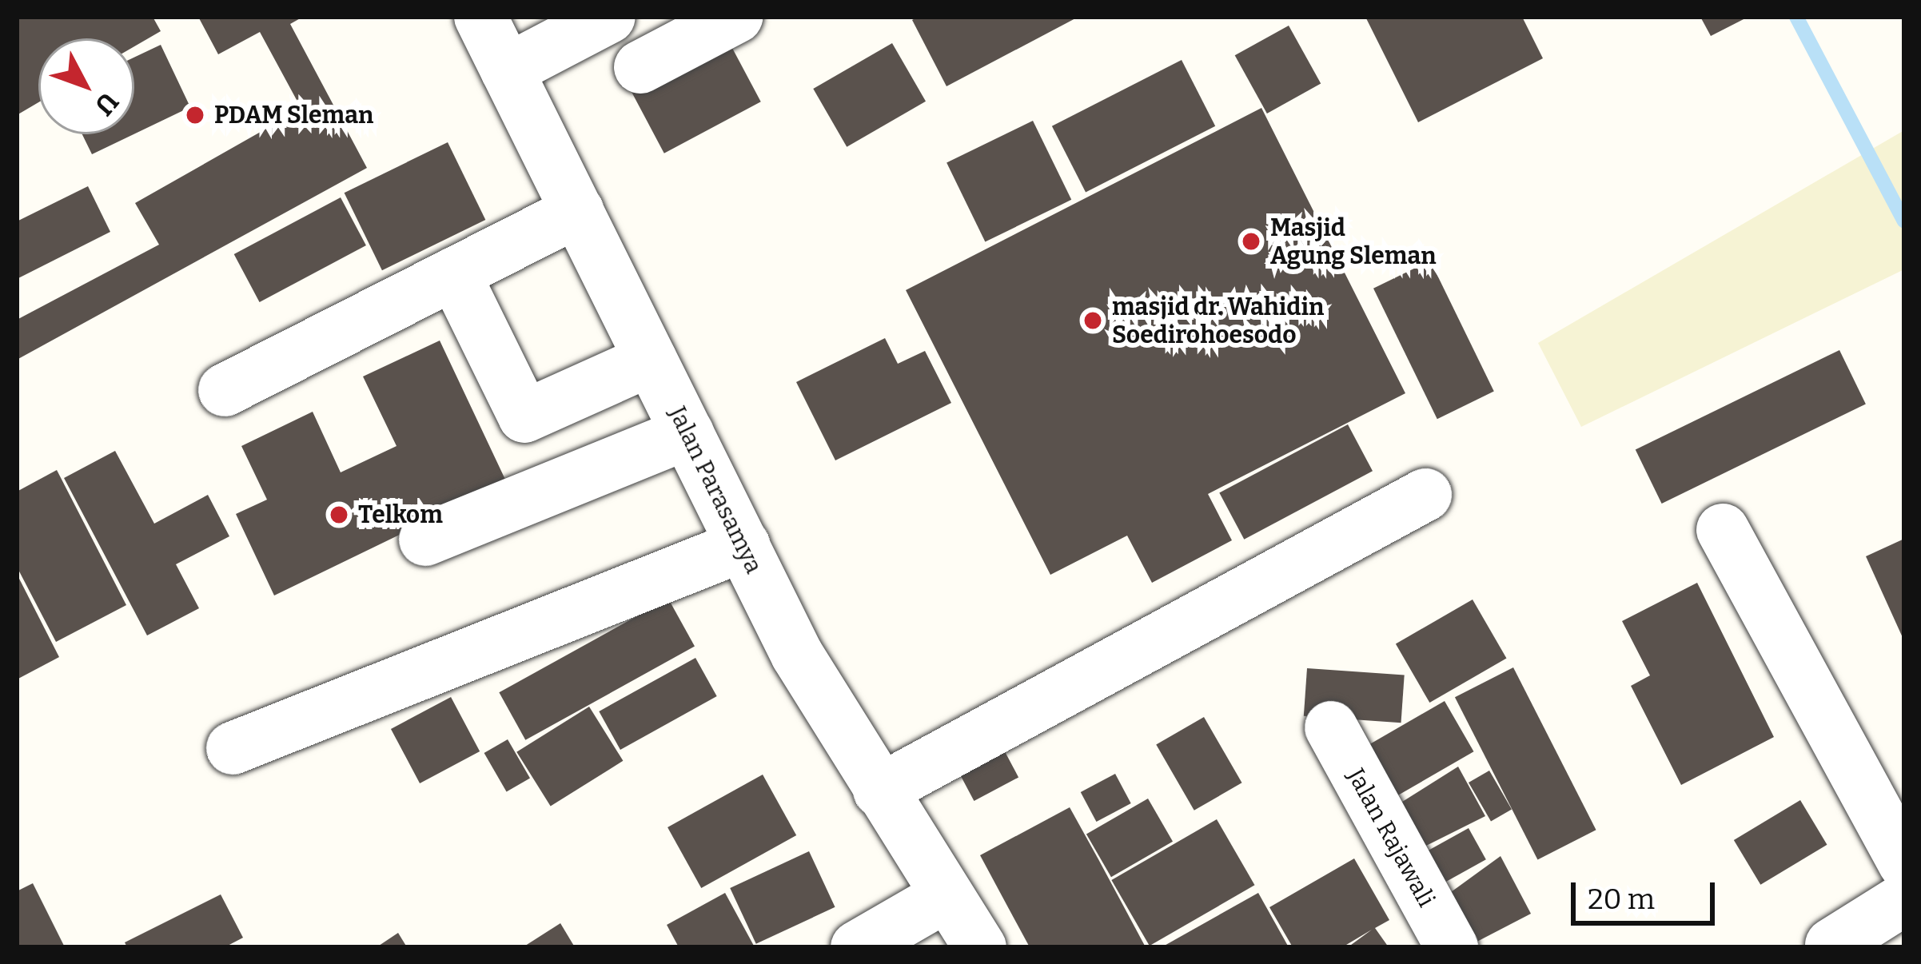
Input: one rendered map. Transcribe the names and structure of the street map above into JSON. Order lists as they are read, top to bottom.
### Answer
{
  "streets": {
    "street": ["Jalan Parasamya", "Jalan Rajawali"]
  },
  "places": [
    "PDAM Sleman",
    "Masjid Agung Sleman",
    "masjid dr. Wahidin Soedirohoesodo",
    "Telkom"
  ],
  "scale_bar": "20 m",
  "north": "bottom right"
}
